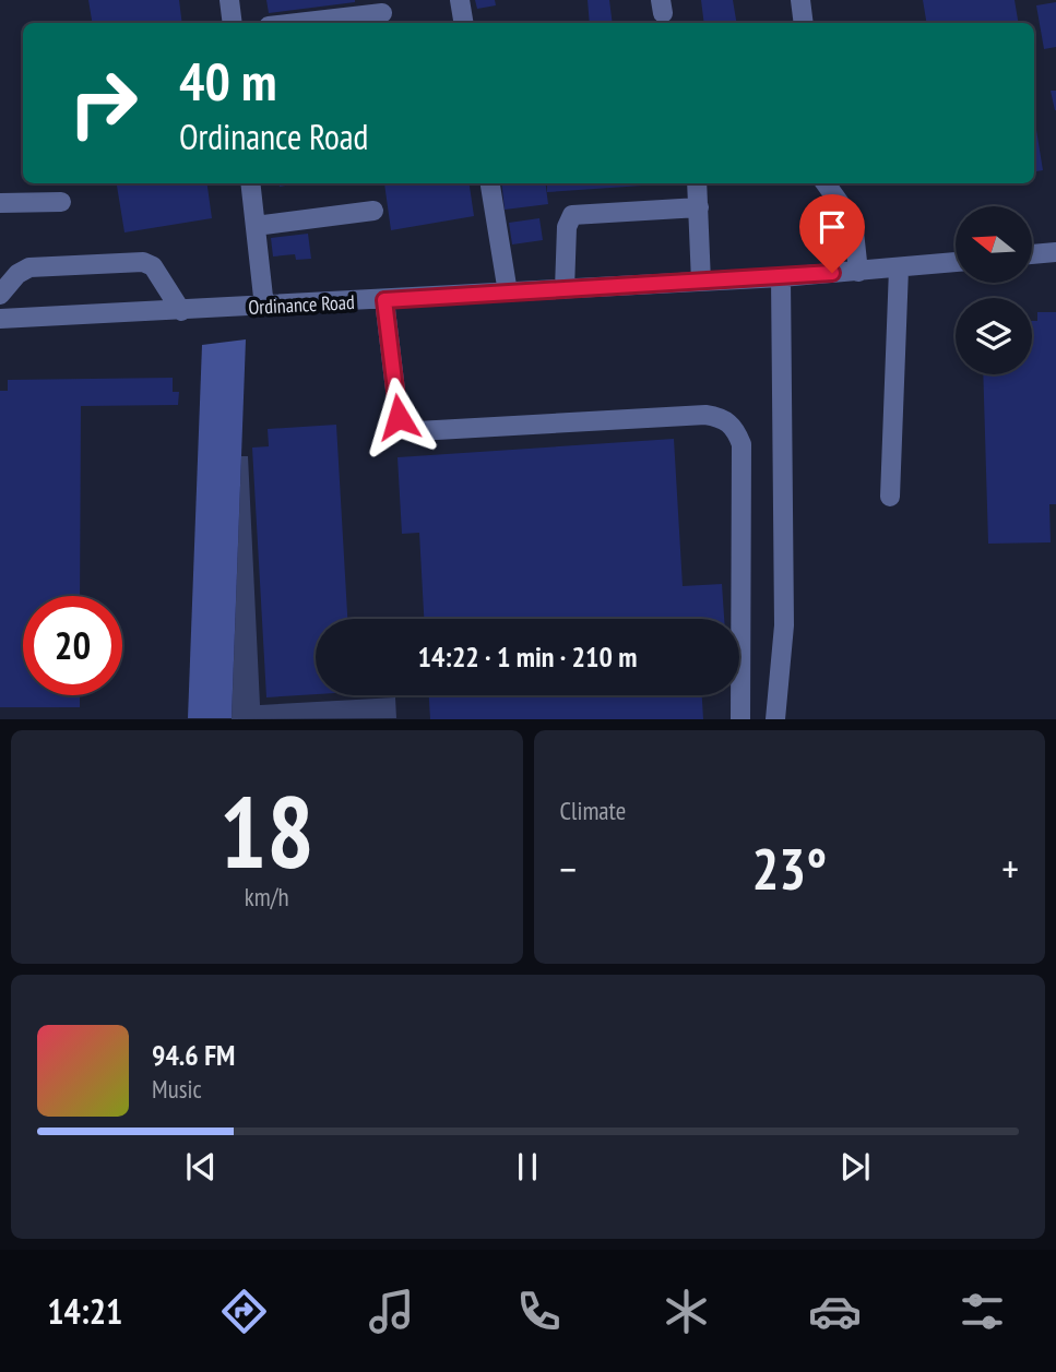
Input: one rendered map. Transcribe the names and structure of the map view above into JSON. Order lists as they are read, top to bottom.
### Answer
{
  "streets": {
    "street": ["Ordinance Road"]
  },
  "north": "left",
  "page": {
    "turn": ["40 m", "Ordinance Road"],
    "limit": "20",
    "trip": "14:22 · 1 min · 210 m",
    "tile": [
      ["18", "km/h"],
      "Climate"
    ],
    "heat": ["−", "23°", "+"],
    "song": ["94.6 FM", "Music"],
    "tabs": "14:21"
  }
}
